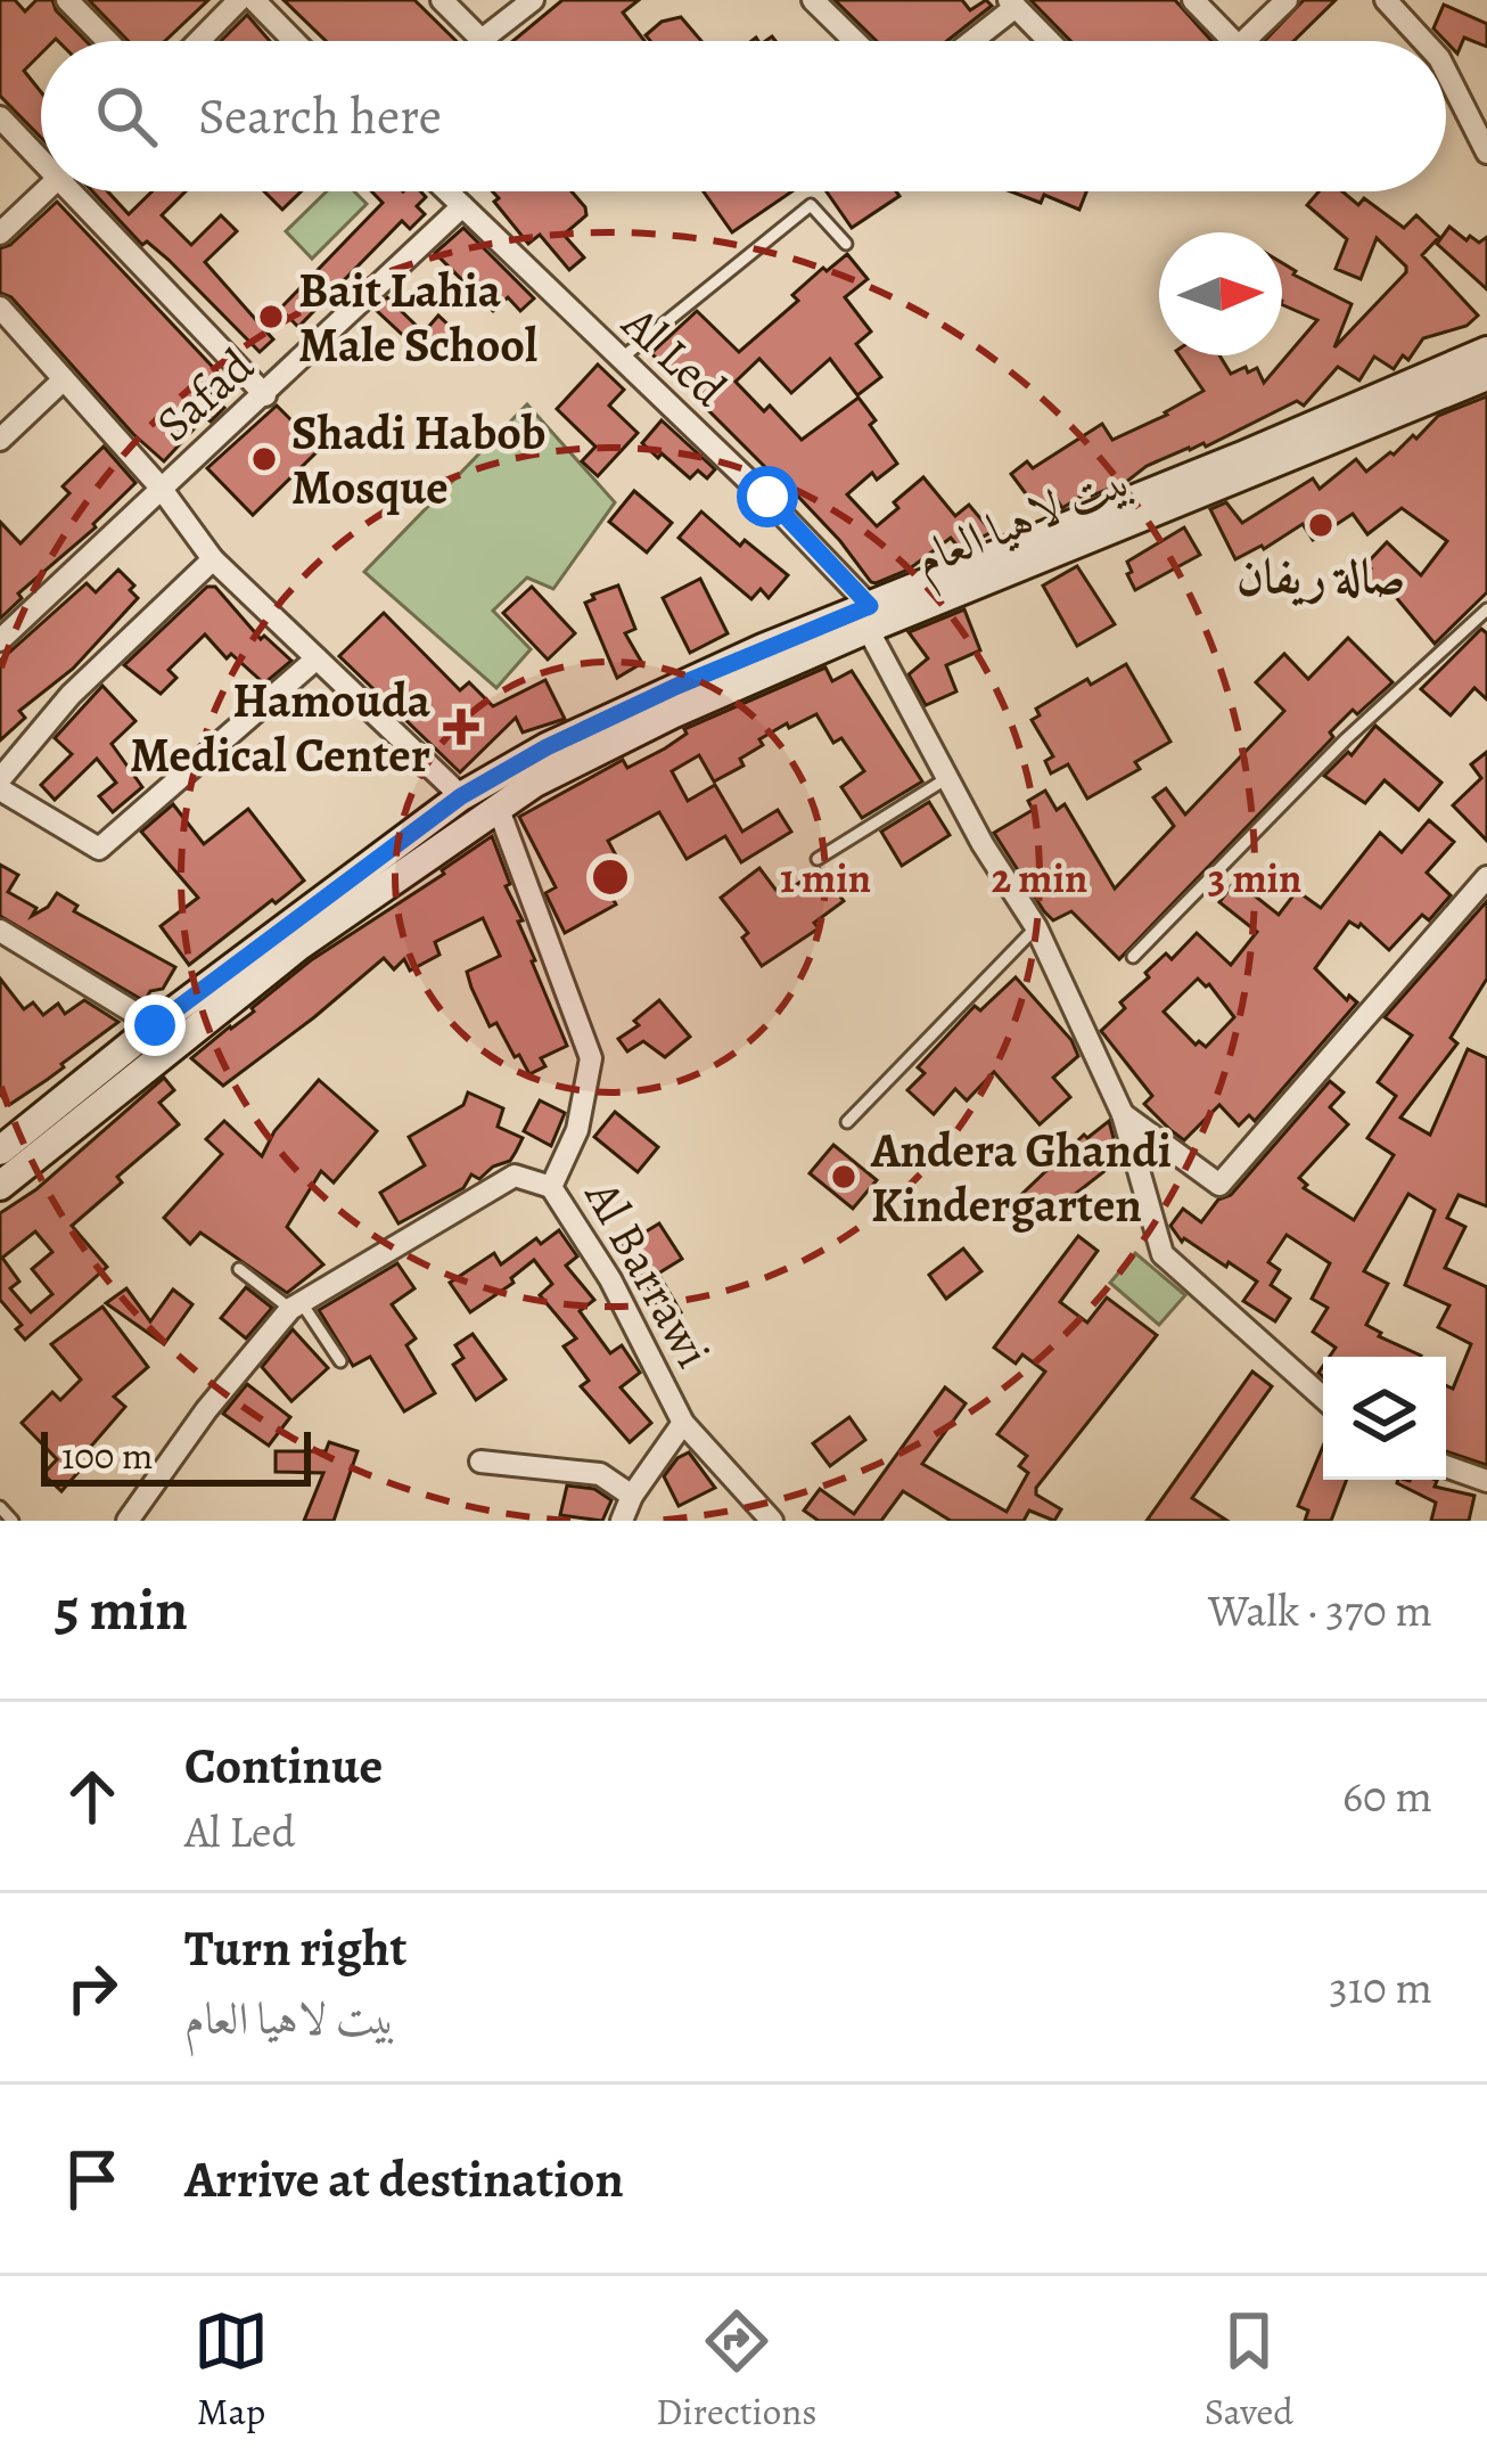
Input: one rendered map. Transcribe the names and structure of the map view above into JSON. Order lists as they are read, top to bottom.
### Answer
{
  "streets": {
    "main road": ["بيت لاهيا العام"],
    "street": ["Al Led", "Safad", "Al Barrawi"]
  },
  "crossings": [
    ["Al Led", "Safad"],
    ["Al Led", "بيت لاهيا العام"],
    ["بيت لاهيا العام", "Al Barrawi"]
  ],
  "places": {
    "other": [
      "Bait Lahia Male School",
      "Shadi Habob Mosque",
      "صالة ريفان",
      "Andera Ghandi Kindergarten"
    ],
    "health": ["Hamouda Medical Center"]
  },
  "scale_bar": "100 m",
  "north": "right",
  "page": {
    "search": "Search here",
    "scale": "100 m",
    "heading": ["5 min", "Walk · 370 m"],
    "list": [
      ["Continue", "Al Led", "60 m"],
      ["Turn right", "بيت لاهيا العام", "310 m"],
      "Arrive at destination"
    ],
    "nav": ["Map", "Directions", "Saved"]
  },
  "rings": ["1 min", "2 min", "3 min"]
}
